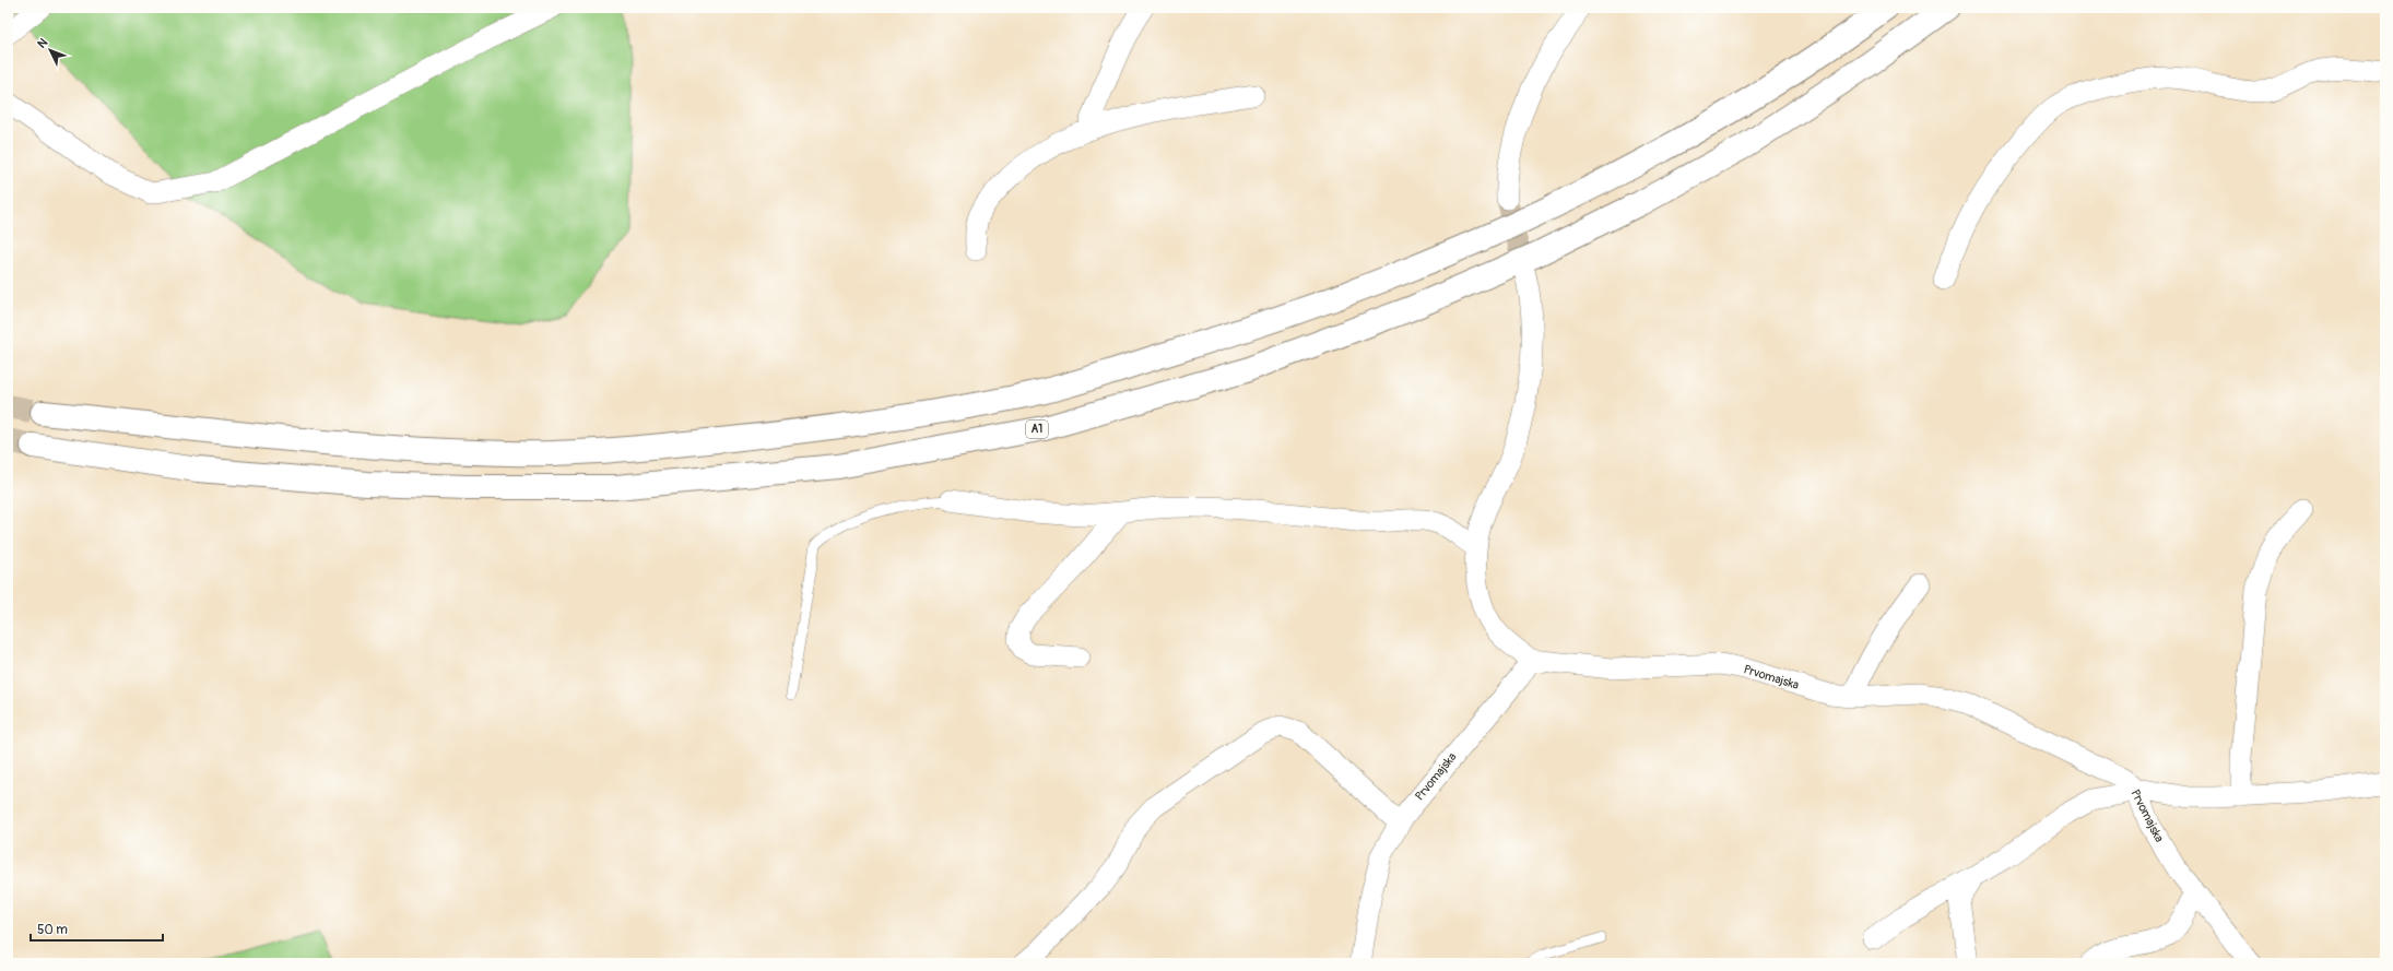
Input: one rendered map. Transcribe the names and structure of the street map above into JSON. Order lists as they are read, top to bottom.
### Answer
{
  "streets": {
    "highway": ["A1"],
    "street": ["Prvomajska"]
  },
  "scale_bar": "50 m",
  "north": "top left"
}
